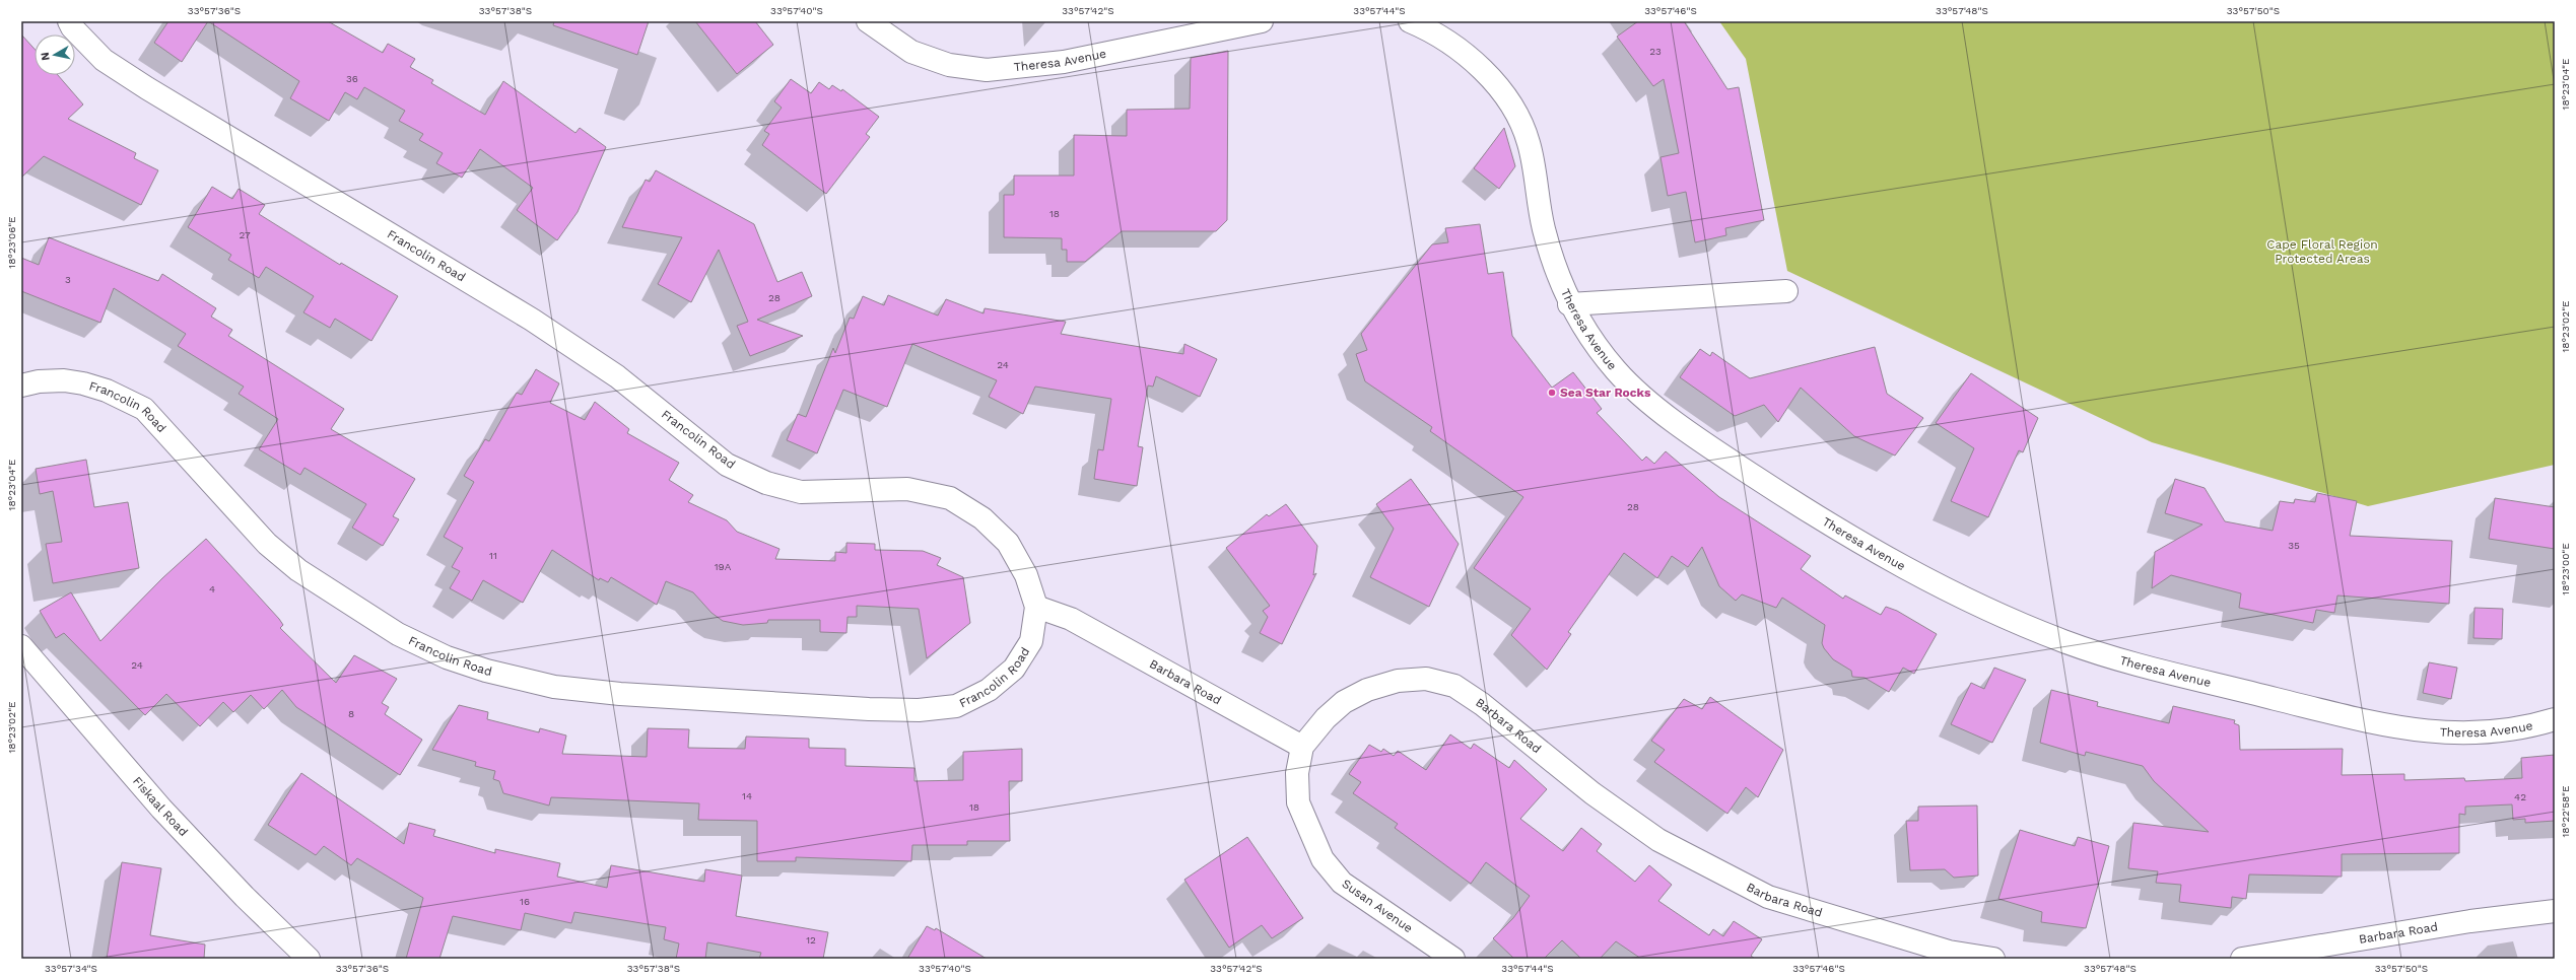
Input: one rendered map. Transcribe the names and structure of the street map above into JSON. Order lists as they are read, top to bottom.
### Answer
{
  "streets": {
    "street": [
      "Theresa Avenue",
      "Francolin Road",
      "Barbara Road",
      "Fiskaal Road",
      "Susan Avenue"
    ]
  },
  "crossings": [
    ["Francolin Road", "Barbara Road"],
    ["Barbara Road", "Susan Avenue"]
  ],
  "parks": ["Cape Floral Region Protected Areas"],
  "places": ["Sea Star Rocks"],
  "house_numbers": [
    "23",
    "36",
    "18",
    "27",
    "3",
    "28",
    "24",
    "28",
    "35",
    "11",
    "19A",
    "4",
    "24",
    "8",
    "14",
    "42",
    "18",
    "16",
    "12"
  ],
  "north": "left",
  "coordinates": [
    "33°57'36\"S",
    "33°57'38\"S",
    "33°57'40\"S",
    "33°57'42\"S",
    "33°57'44\"S",
    "33°57'46\"S",
    "33°57'48\"S",
    "33°57'50\"S",
    "18°23'04\"E",
    "18°23'06\"E",
    "18°23'02\"E",
    "18°23'00\"E",
    "18°22'58\"E",
    "33°57'34\"S"
  ]
}
